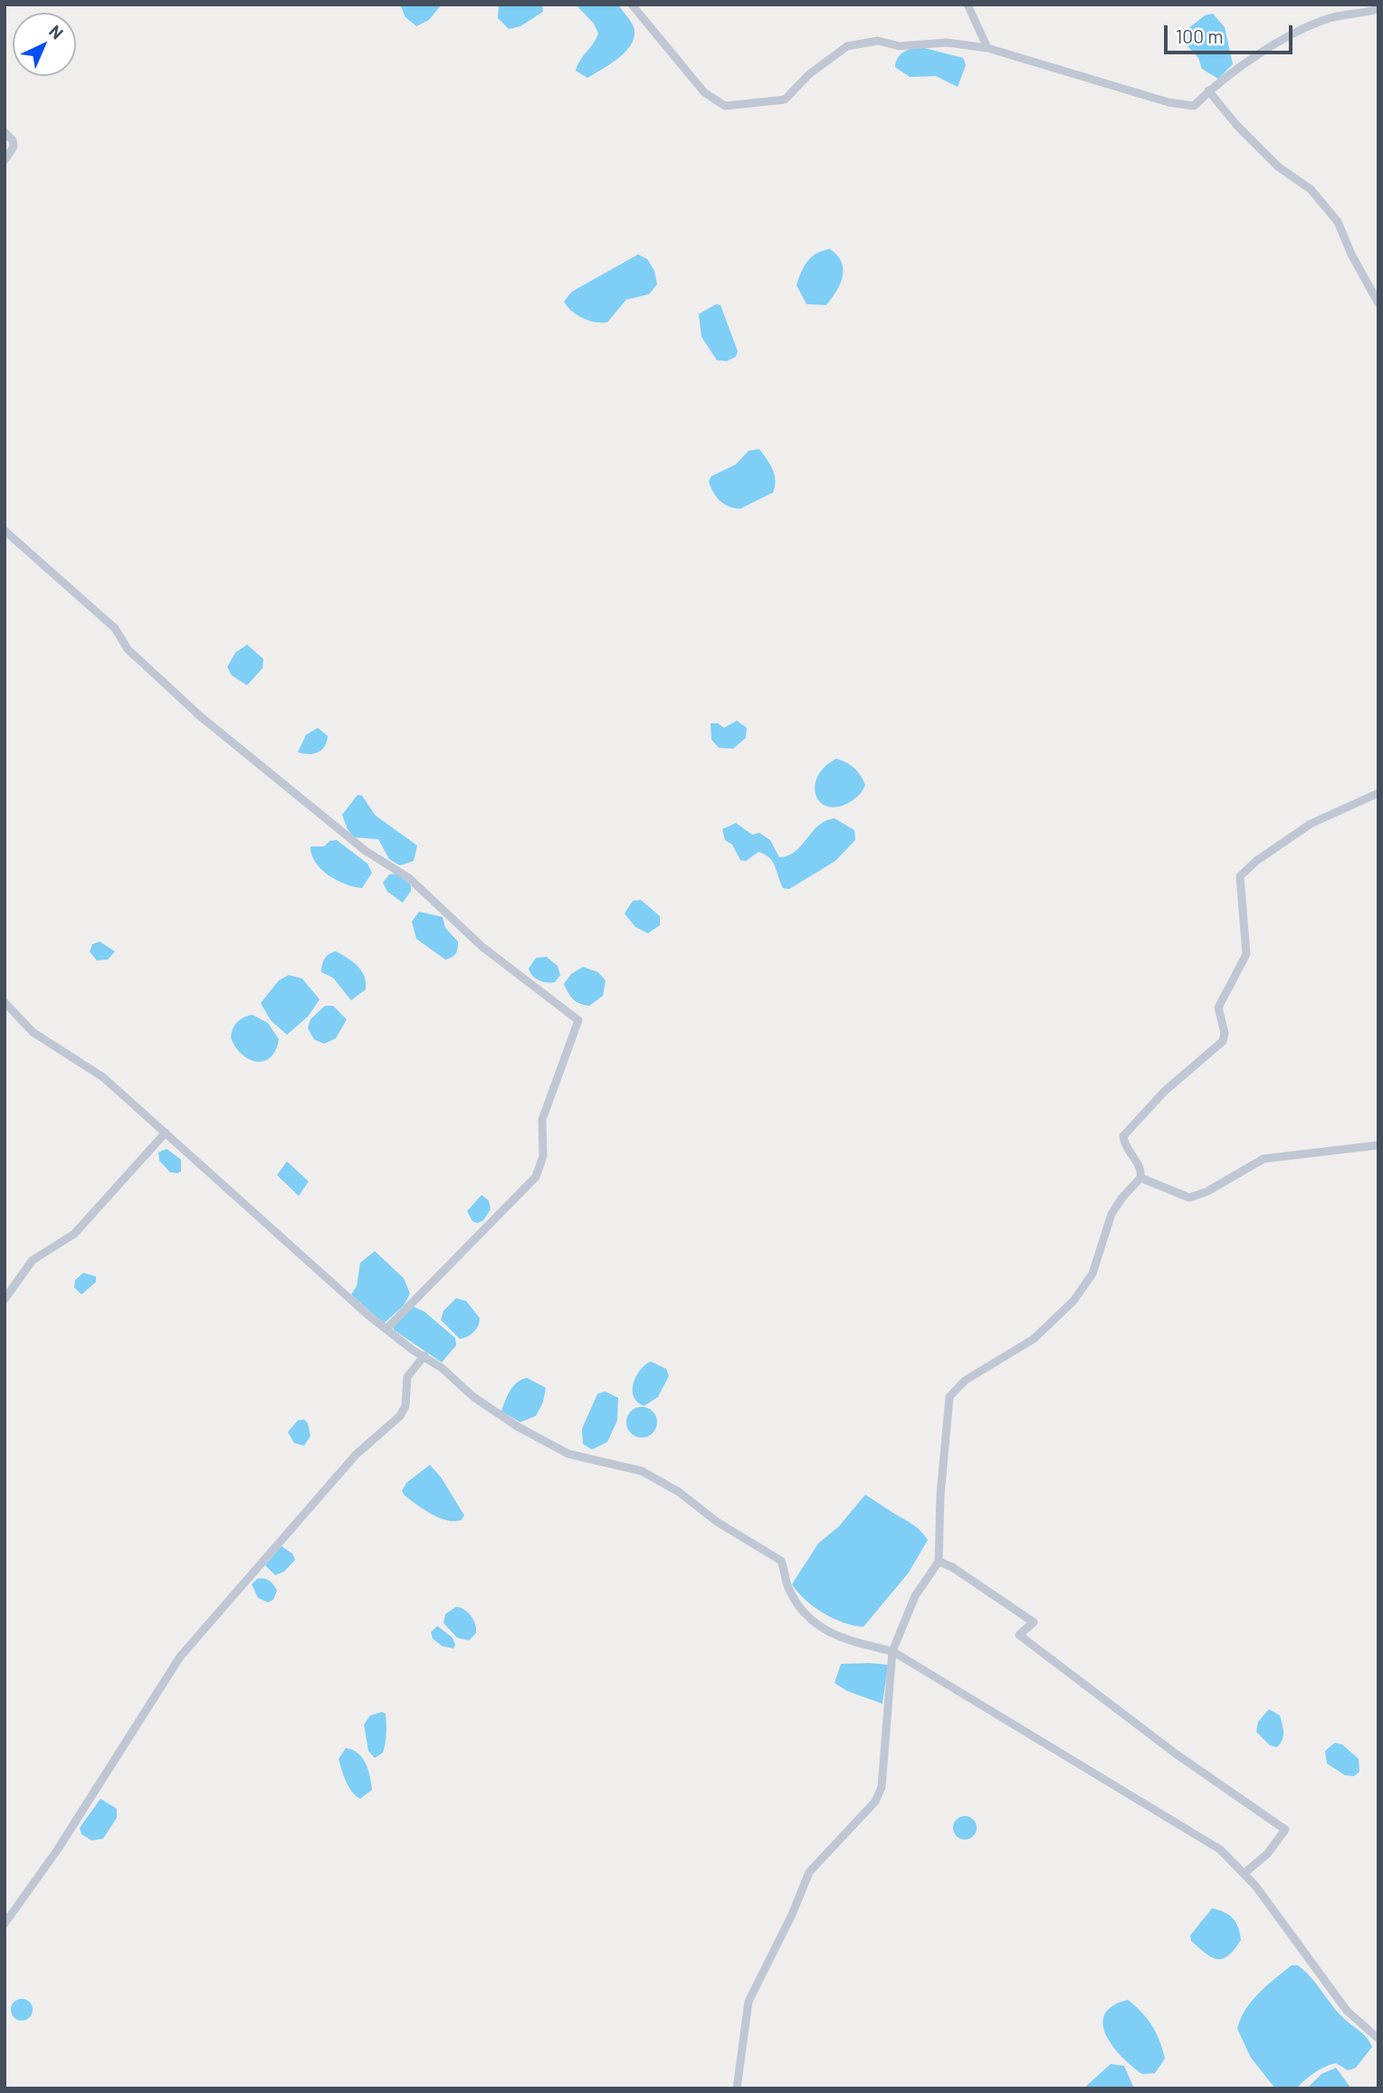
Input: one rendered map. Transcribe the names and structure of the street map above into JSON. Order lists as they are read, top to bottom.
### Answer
{
  "scale_bar": "100 m",
  "north": "top right"
}
